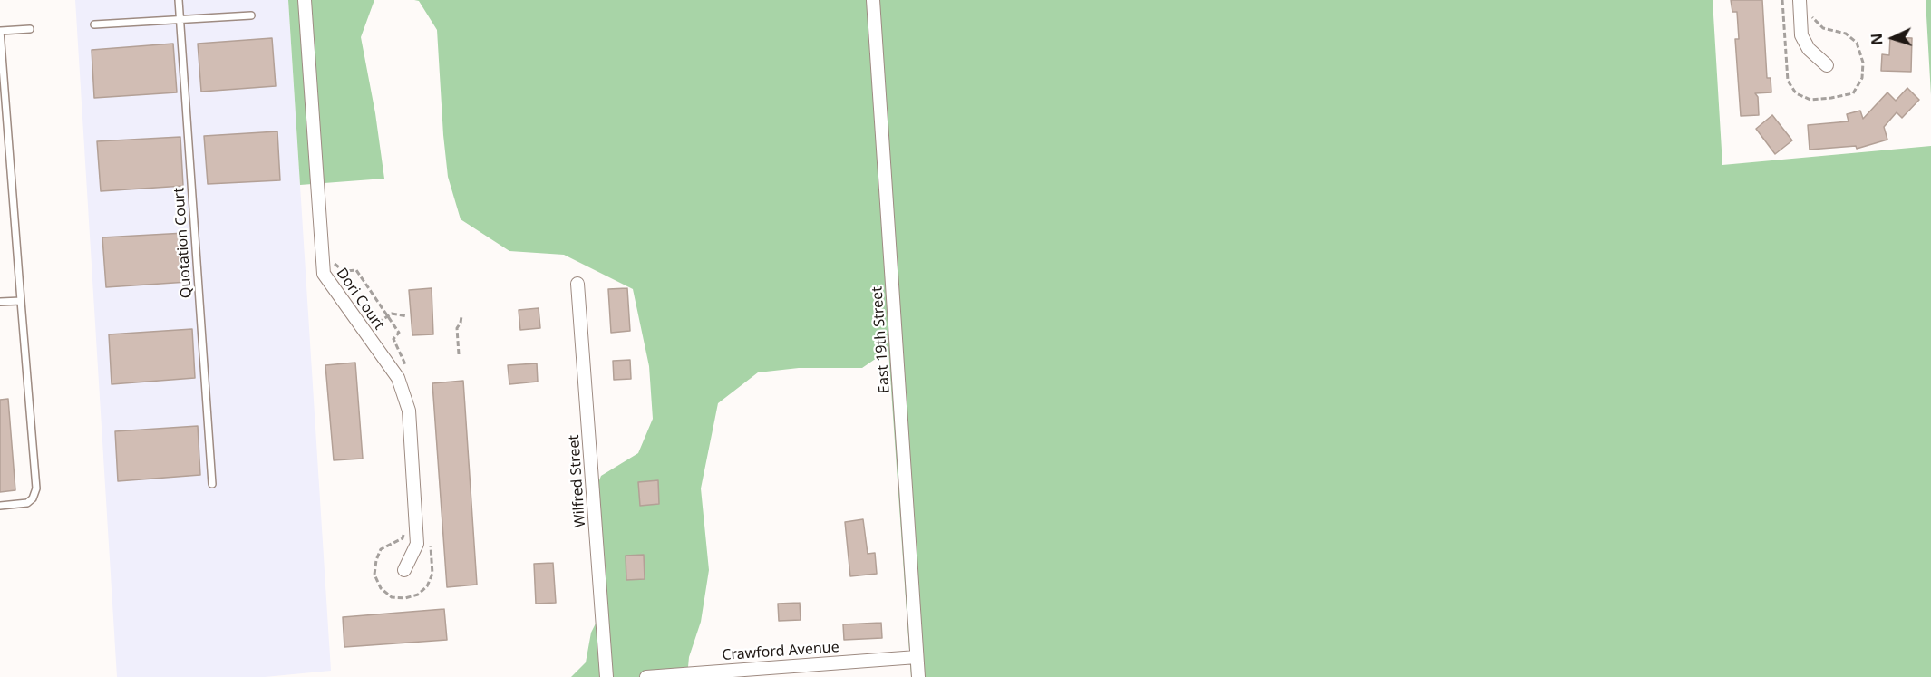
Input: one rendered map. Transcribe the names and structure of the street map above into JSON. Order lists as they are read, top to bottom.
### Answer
{
  "streets": {
    "street": [
      "Dori Court",
      "East 19th Street",
      "Wilfred Street",
      "Crawford Avenue"
    ],
    "lane": ["Quotation Court"]
  },
  "crossings": [
    ["East 19th Street", "Crawford Avenue"]
  ],
  "north": "left"
}
